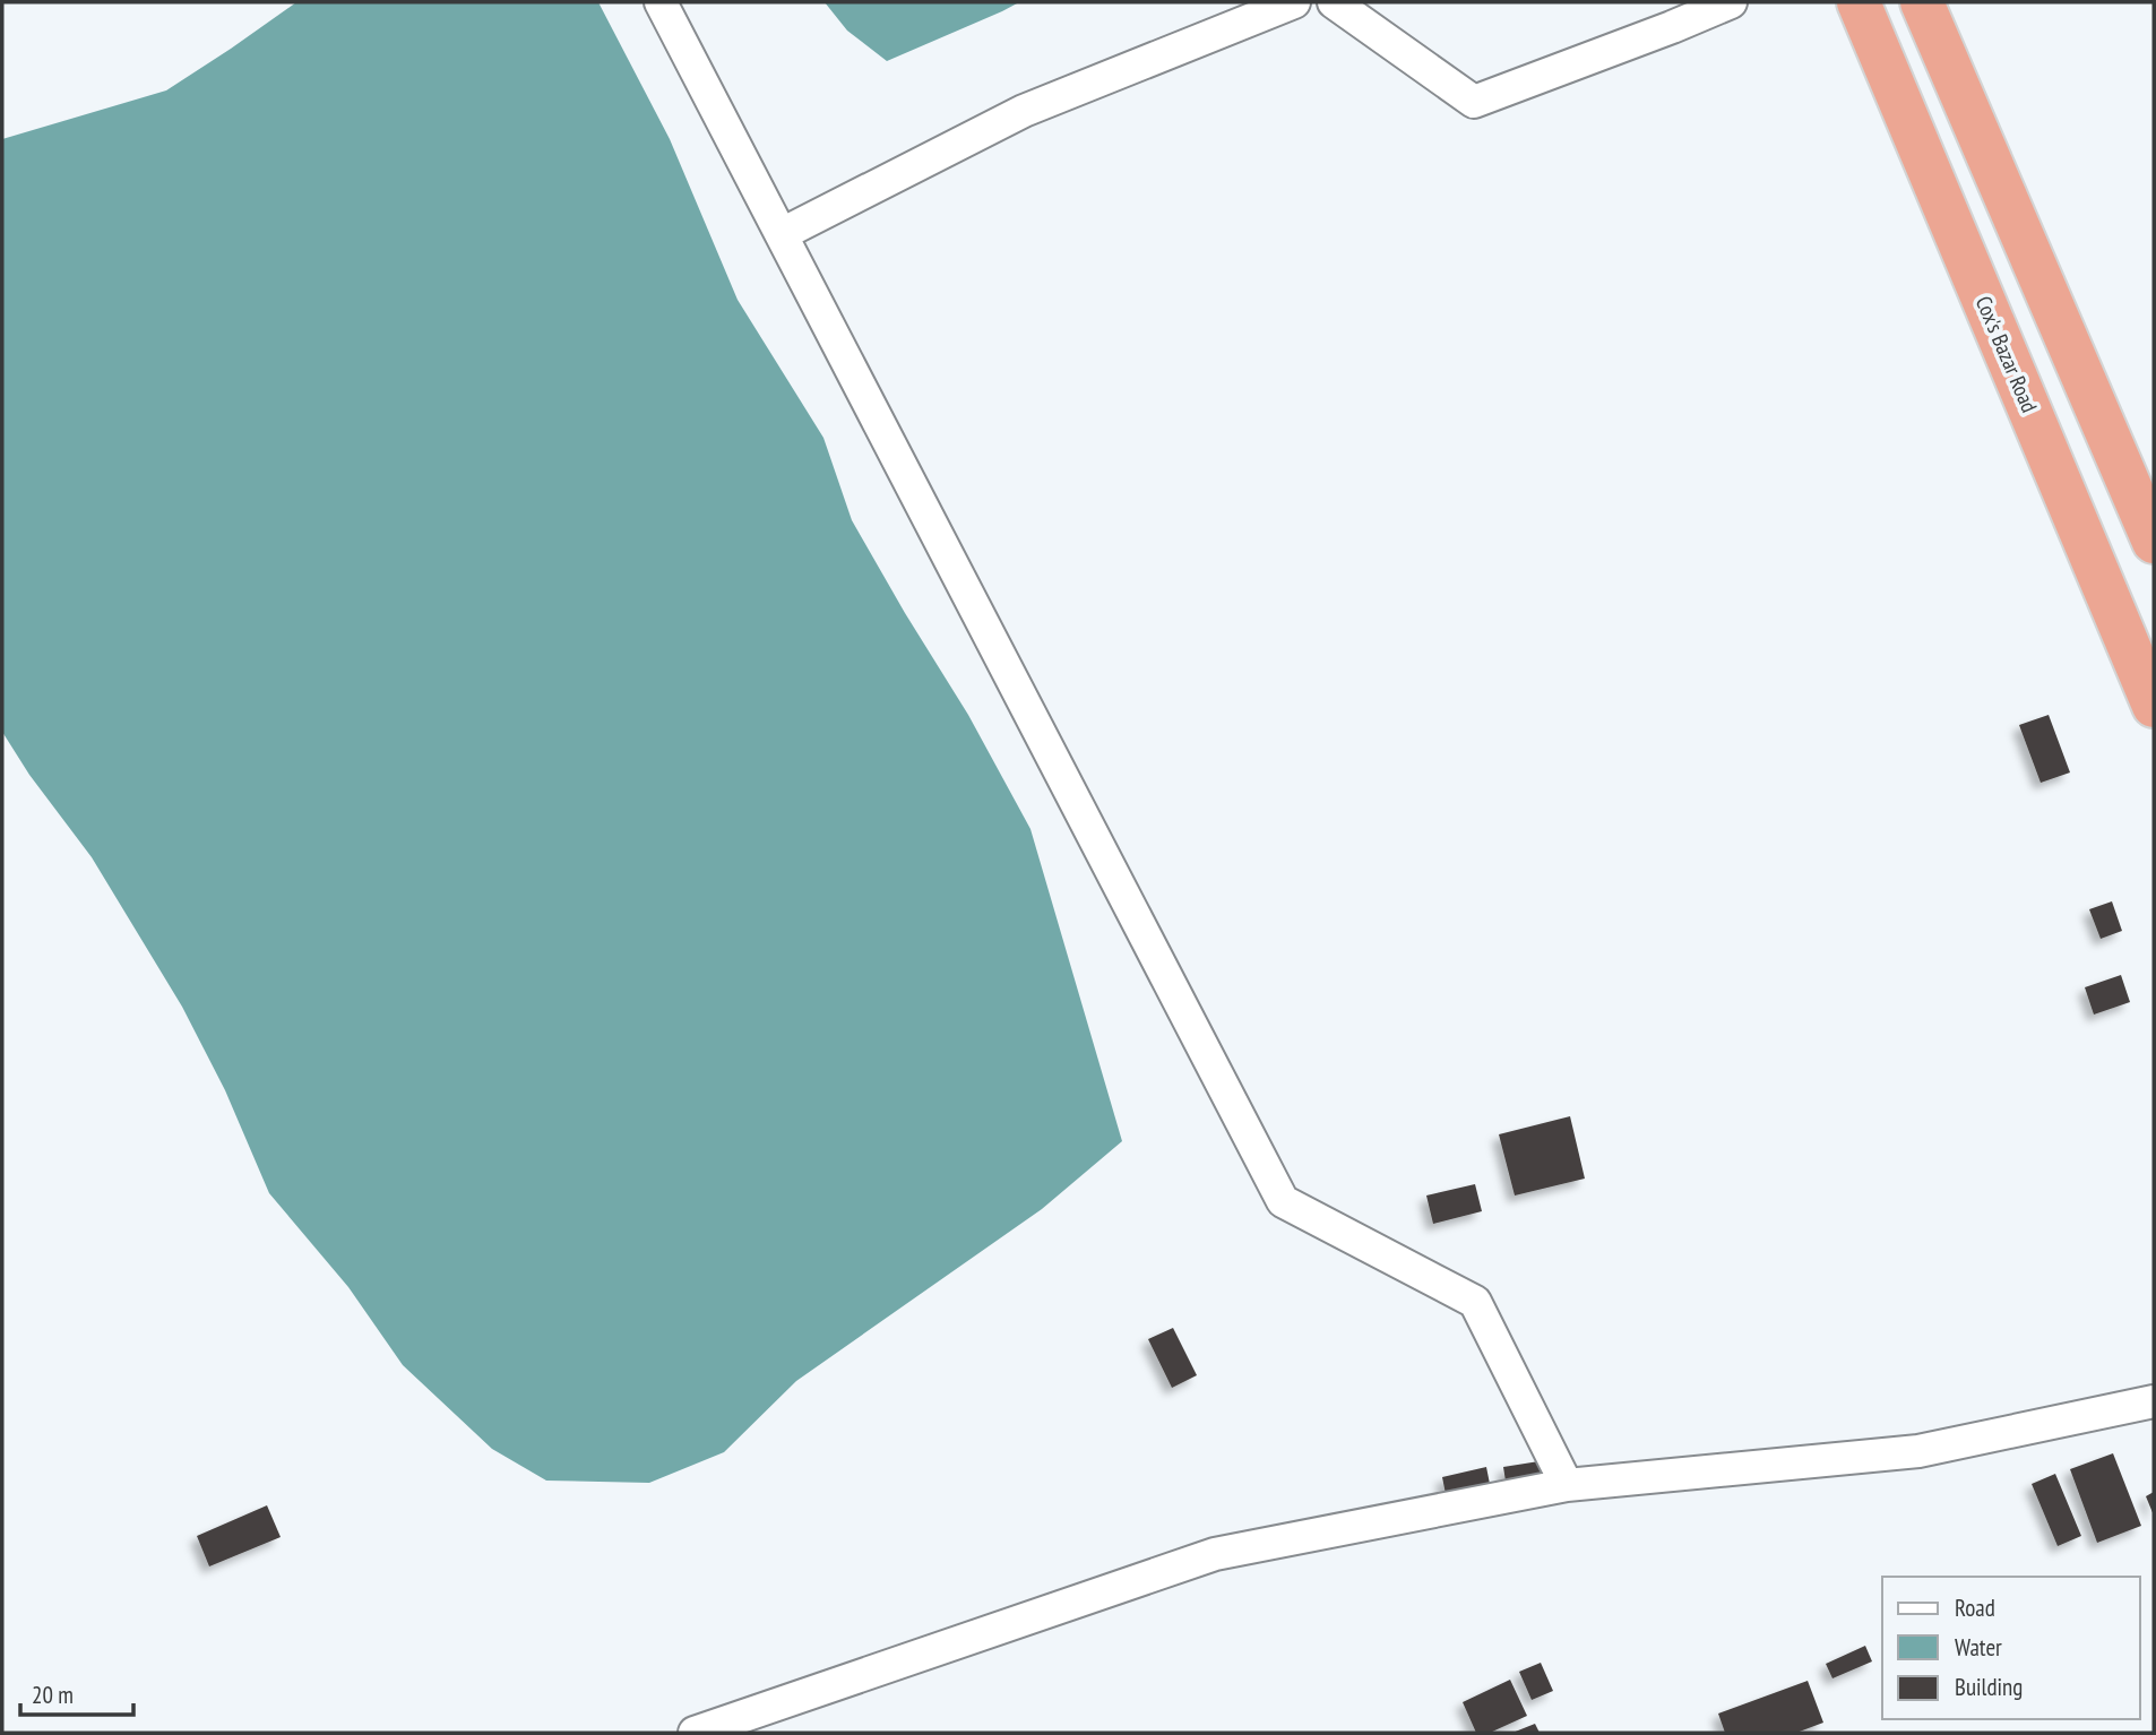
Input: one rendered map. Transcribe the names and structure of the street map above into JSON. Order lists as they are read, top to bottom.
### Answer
{
  "streets": {
    "highway": ["Cox's Bazar Road"]
  },
  "legend": ["Road", "Water", "Building"],
  "scale_bar": "20 m"
}
